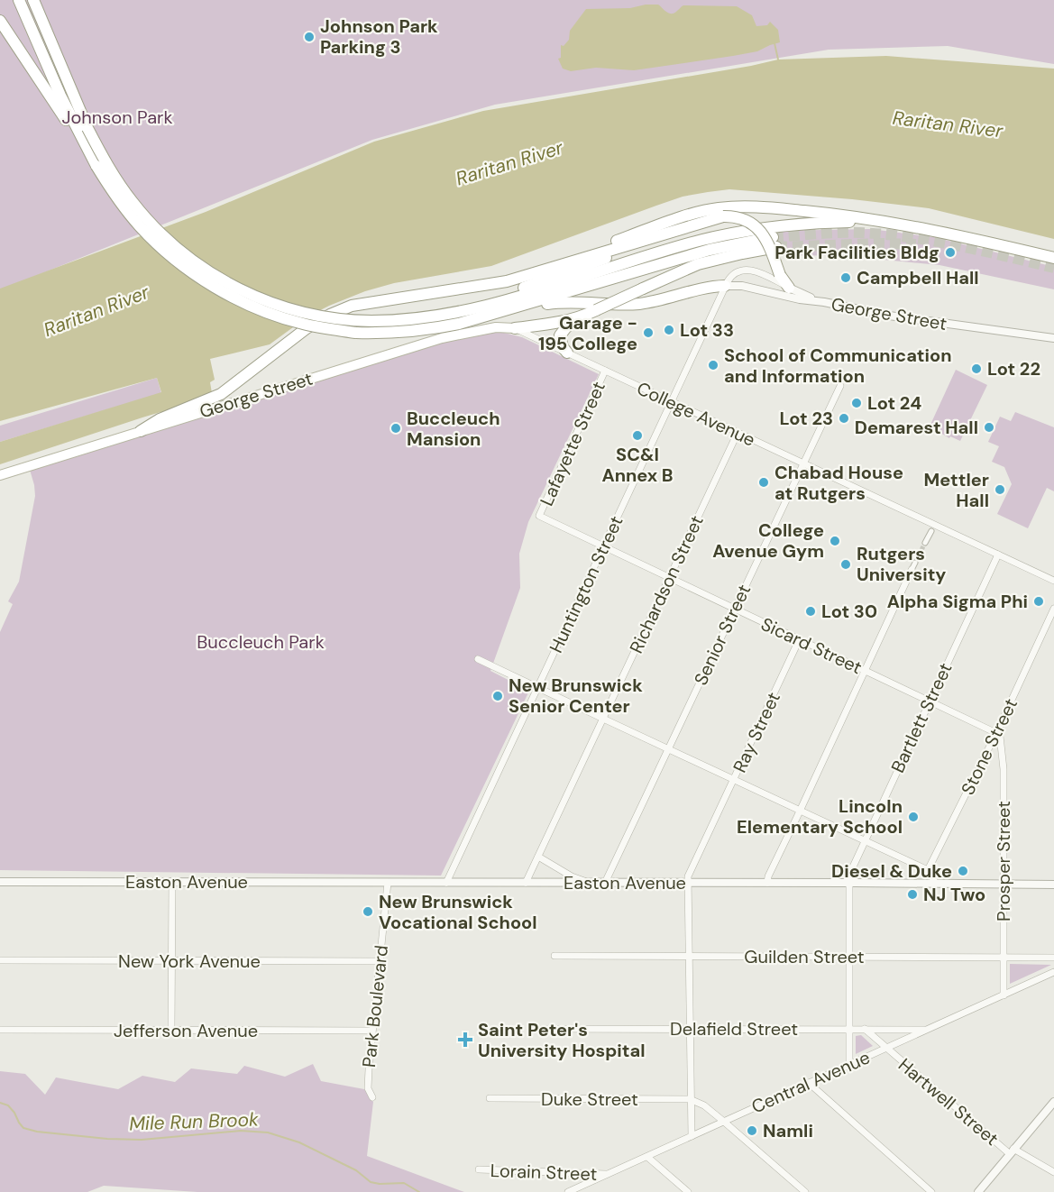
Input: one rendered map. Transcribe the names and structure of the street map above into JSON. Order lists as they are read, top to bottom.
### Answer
{
  "streets": {
    "main road": ["George Street"],
    "street": [
      "College Avenue",
      "Lafayette Street",
      "Huntington Street",
      "Richardson Street",
      "Senior Street",
      "Sicard Street",
      "Bartlett Street",
      "Ray Street",
      "Stone Street",
      "Prosper Street",
      "Easton Avenue",
      "Guilden Street",
      "New York Avenue",
      "Park Boulevard",
      "Delafield Street",
      "Jefferson Avenue",
      "Central Avenue",
      "Duke Street",
      "Hartwell Street",
      "Lorain Street"
    ]
  },
  "crossings": [
    ["George Street", "College Avenue"],
    ["George Street", "Huntington Street"],
    ["College Avenue", "Lafayette Street"],
    ["College Avenue", "Huntington Street"],
    ["College Avenue", "Richardson Street"],
    ["College Avenue", "Senior Street"],
    ["College Avenue", "Bartlett Street"],
    ["Lafayette Street", "Sicard Street"],
    ["Huntington Street", "Sicard Street"],
    ["Huntington Street", "Easton Avenue"],
    ["Richardson Street", "Sicard Street"],
    ["Richardson Street", "Easton Avenue"],
    ["Senior Street", "Sicard Street"],
    ["Senior Street", "Easton Avenue"],
    ["Sicard Street", "Bartlett Street"],
    ["Sicard Street", "Ray Street"],
    ["Sicard Street", "Stone Street"],
    ["Sicard Street", "Prosper Street"],
    ["Bartlett Street", "Easton Avenue"],
    ["Bartlett Street", "Guilden Street"],
    ["Bartlett Street", "Delafield Street"],
    ["Bartlett Street", "Central Avenue"],
    ["Ray Street", "Easton Avenue"],
    ["Ray Street", "Guilden Street"],
    ["Ray Street", "Delafield Street"],
    ["Ray Street", "Central Avenue"],
    ["Ray Street", "Duke Street"],
    ["Stone Street", "Prosper Street"],
    ["Prosper Street", "Easton Avenue"],
    ["Prosper Street", "Guilden Street"],
    ["Prosper Street", "Central Avenue"],
    ["Easton Avenue", "Park Boulevard"],
    ["New York Avenue", "Park Boulevard"],
    ["Park Boulevard", "Jefferson Avenue"],
    ["Delafield Street", "Central Avenue"],
    ["Delafield Street", "Hartwell Street"],
    ["Central Avenue", "Hartwell Street"],
    ["Central Avenue", "Lorain Street"]
  ],
  "water": ["Raritan River", "Mile Run Brook"],
  "parks": ["Johnson Park", "Buccleuch Park"],
  "places": {
    "other": [
      "Johnson Park Parking 3",
      "Park Facilities Bldg",
      "Campbell Hall",
      "Lot 33",
      "Garage - 195 College",
      "School of Communication and Information",
      "Lot 22",
      "Lot 24",
      "Lot 23",
      "Demarest Hall",
      "Buccleuch Mansion",
      "SC&I Annex B",
      "Chabad House at Rutgers",
      "Mettler Hall",
      "College Avenue Gym",
      "Rutgers University",
      "Alpha Sigma Phi",
      "Lot 30",
      "New Brunswick Senior Center",
      "Lincoln Elementary School",
      "Diesel & Duke",
      "NJ Two",
      "New Brunswick Vocational School",
      "Namli"
    ],
    "health": ["Saint Peter's University Hospital"]
  }
}
